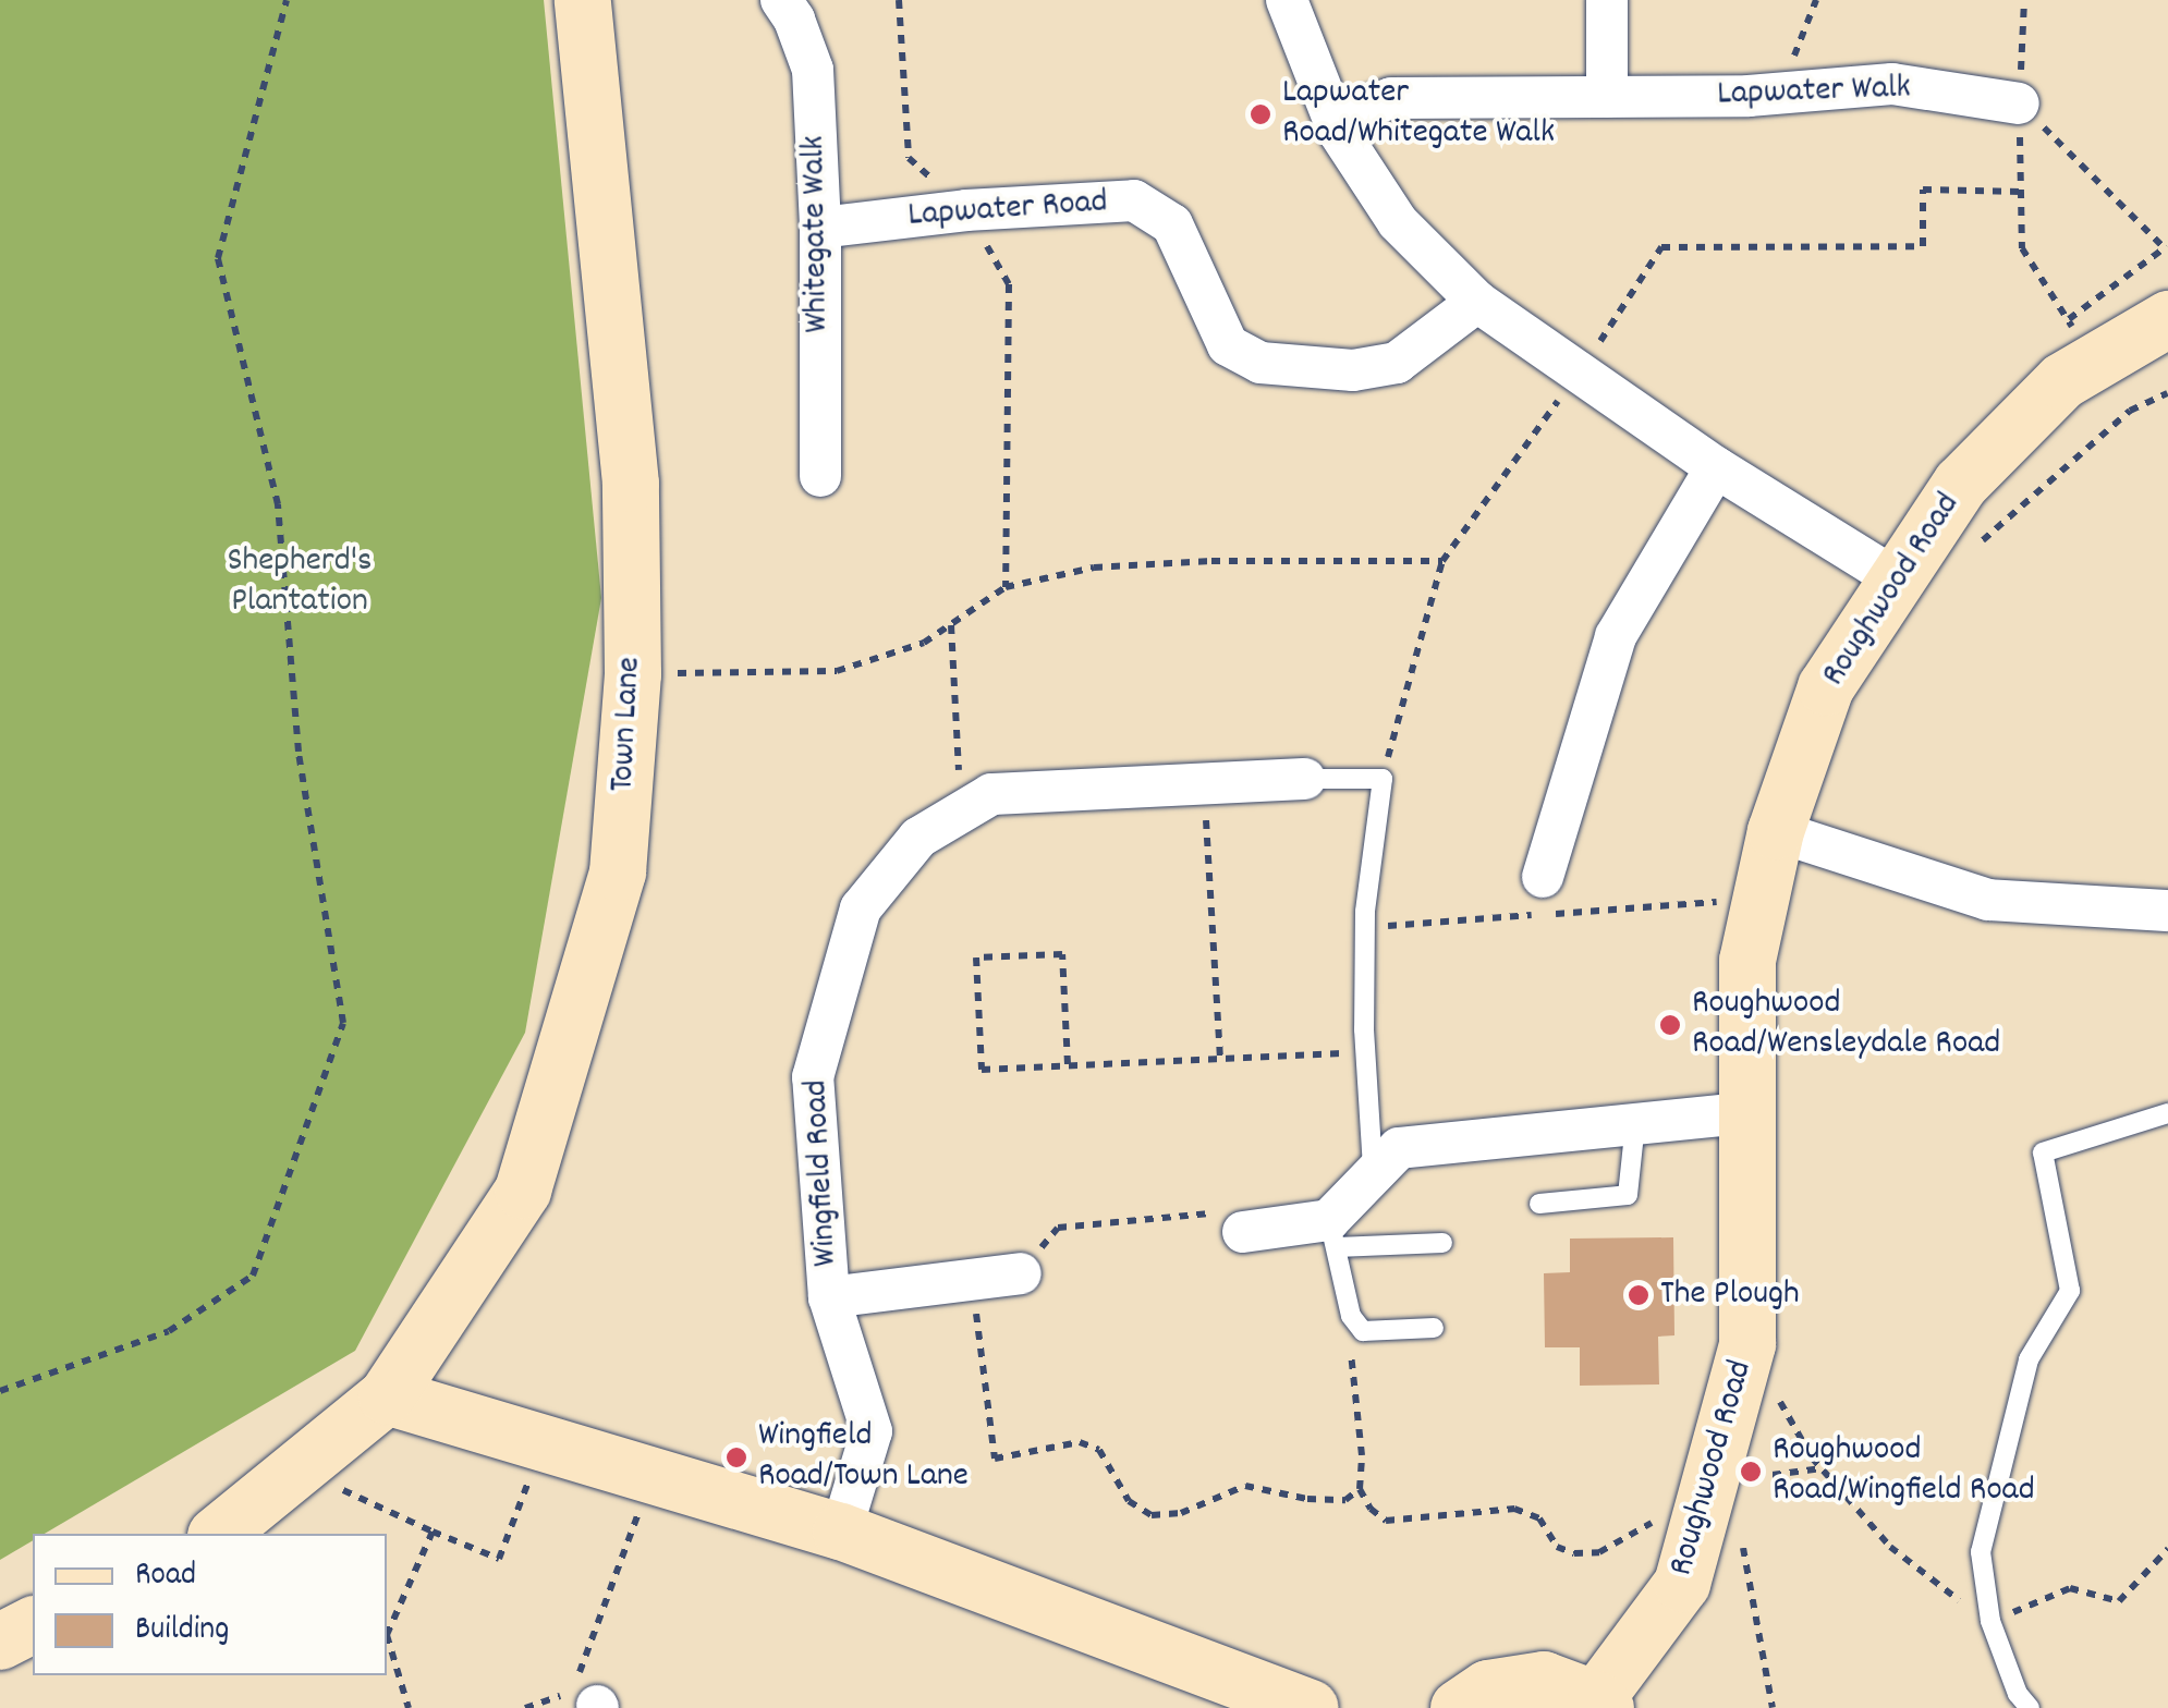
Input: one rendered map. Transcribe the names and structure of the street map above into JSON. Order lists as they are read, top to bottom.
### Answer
{
  "streets": {
    "street": [
      "Lapwater Walk",
      "Lapwater Road",
      "Whitegate Walk",
      "Roughwood Road",
      "Town Lane",
      "Wingfield Road"
    ]
  },
  "crossings": [
    ["Lapwater Road", "Whitegate Walk"]
  ],
  "parks": ["Shepherd's Plantation"],
  "places": [
    "Lapwater Road/Whitegate Walk",
    "Roughwood Road/Wensleydale Road",
    "The Plough",
    "Wingfield Road/Town Lane",
    "Roughwood Road/Wingfield Road"
  ],
  "legend": ["Road", "Building"]
}
